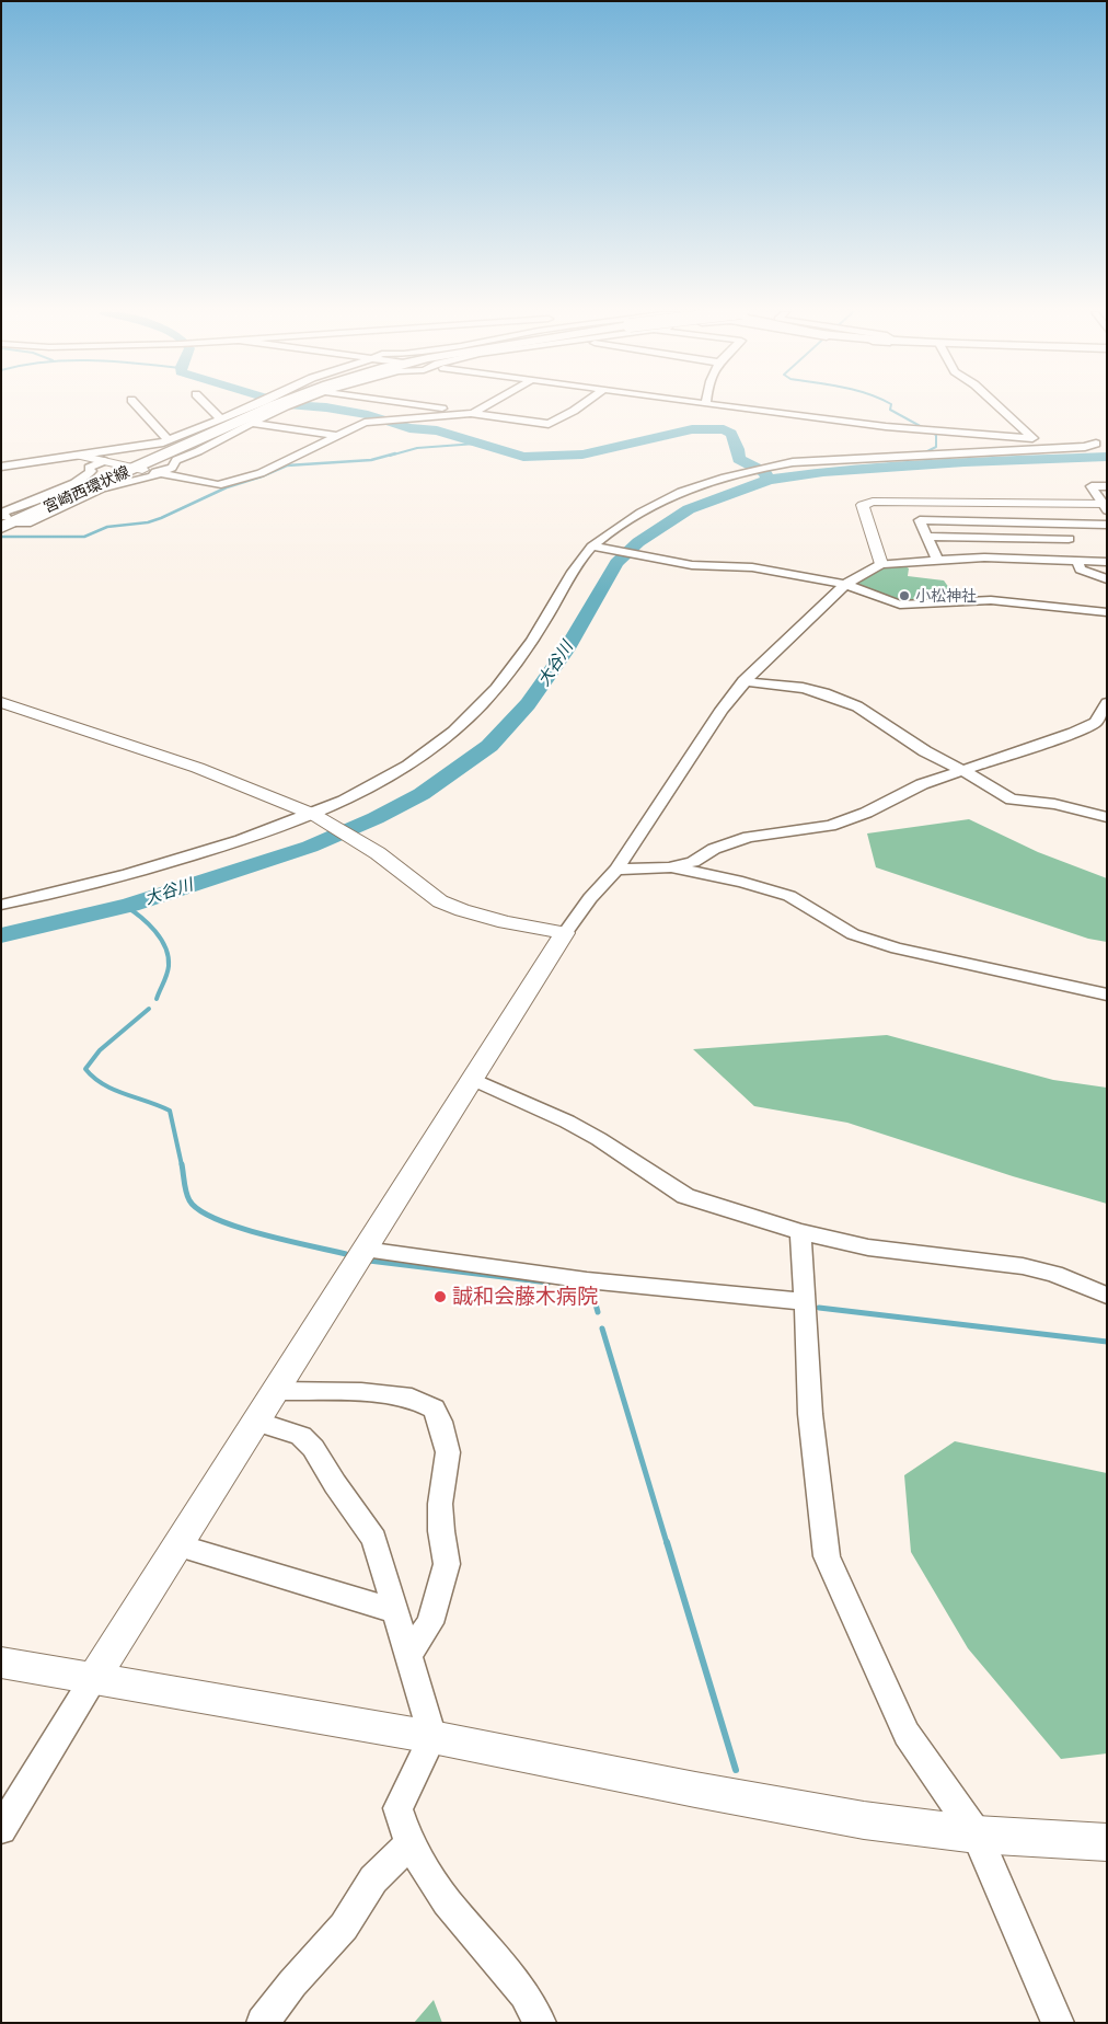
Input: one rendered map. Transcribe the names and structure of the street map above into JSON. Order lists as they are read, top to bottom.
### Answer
{
  "streets": {
    "main road": ["宮崎西環状線"]
  },
  "water": ["大谷川"],
  "places": ["小松神社", "誠和会藤木病院"]
}
